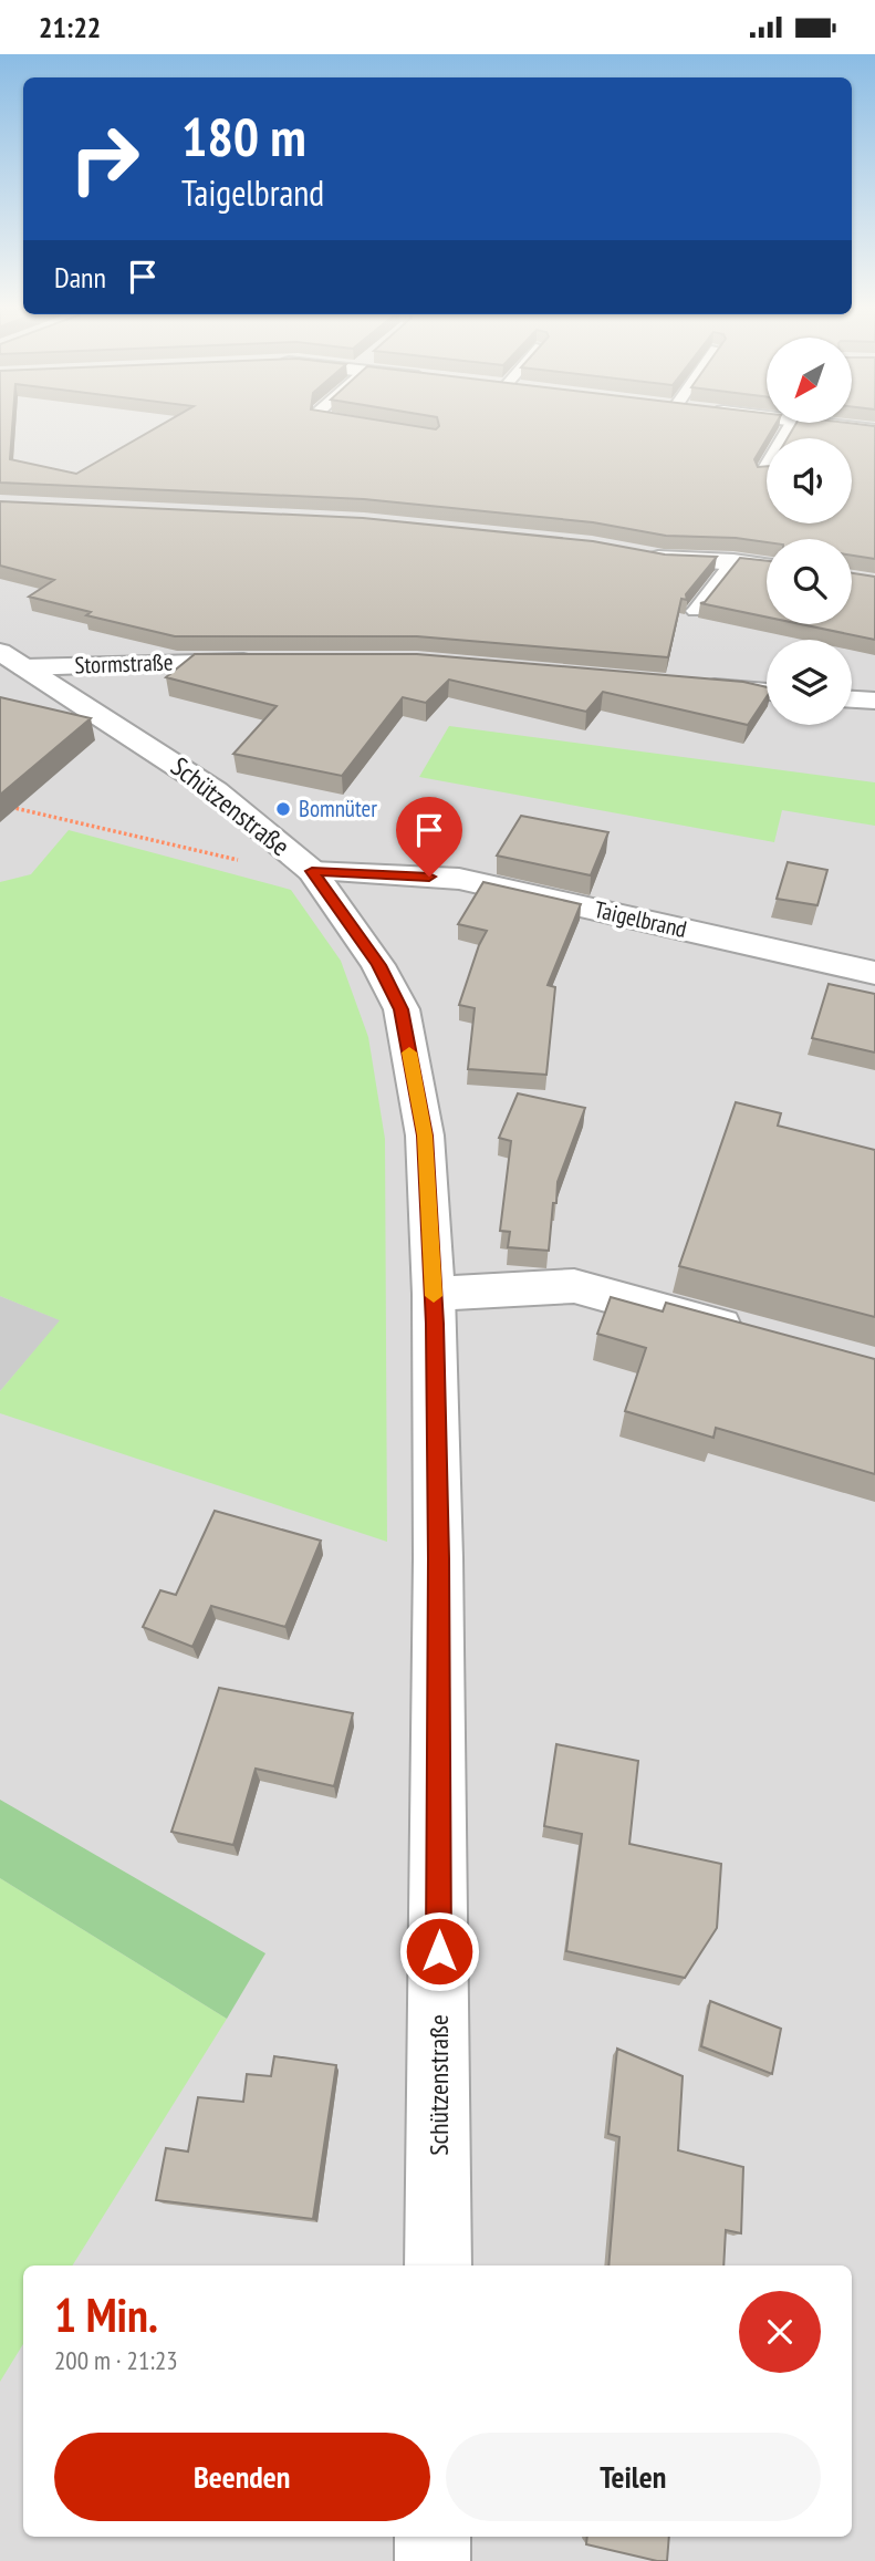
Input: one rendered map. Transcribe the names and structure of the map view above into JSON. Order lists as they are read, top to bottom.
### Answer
{
  "streets": {
    "street": ["Stormstraße", "Schützenstraße", "Taigelbrand"]
  },
  "crossings": [
    ["Stormstraße", "Schützenstraße"],
    ["Schützenstraße", "Taigelbrand"]
  ],
  "places": ["Bomnüter"],
  "north": "bottom left",
  "page": {
    "status": "21:22",
    "turn": ["180 m", "Taigelbrand"],
    "then": "Dann",
    "heading": ["1 Min.", "200 m · 21:23"],
    "buttons": ["Beenden", "Teilen"]
  }
}
